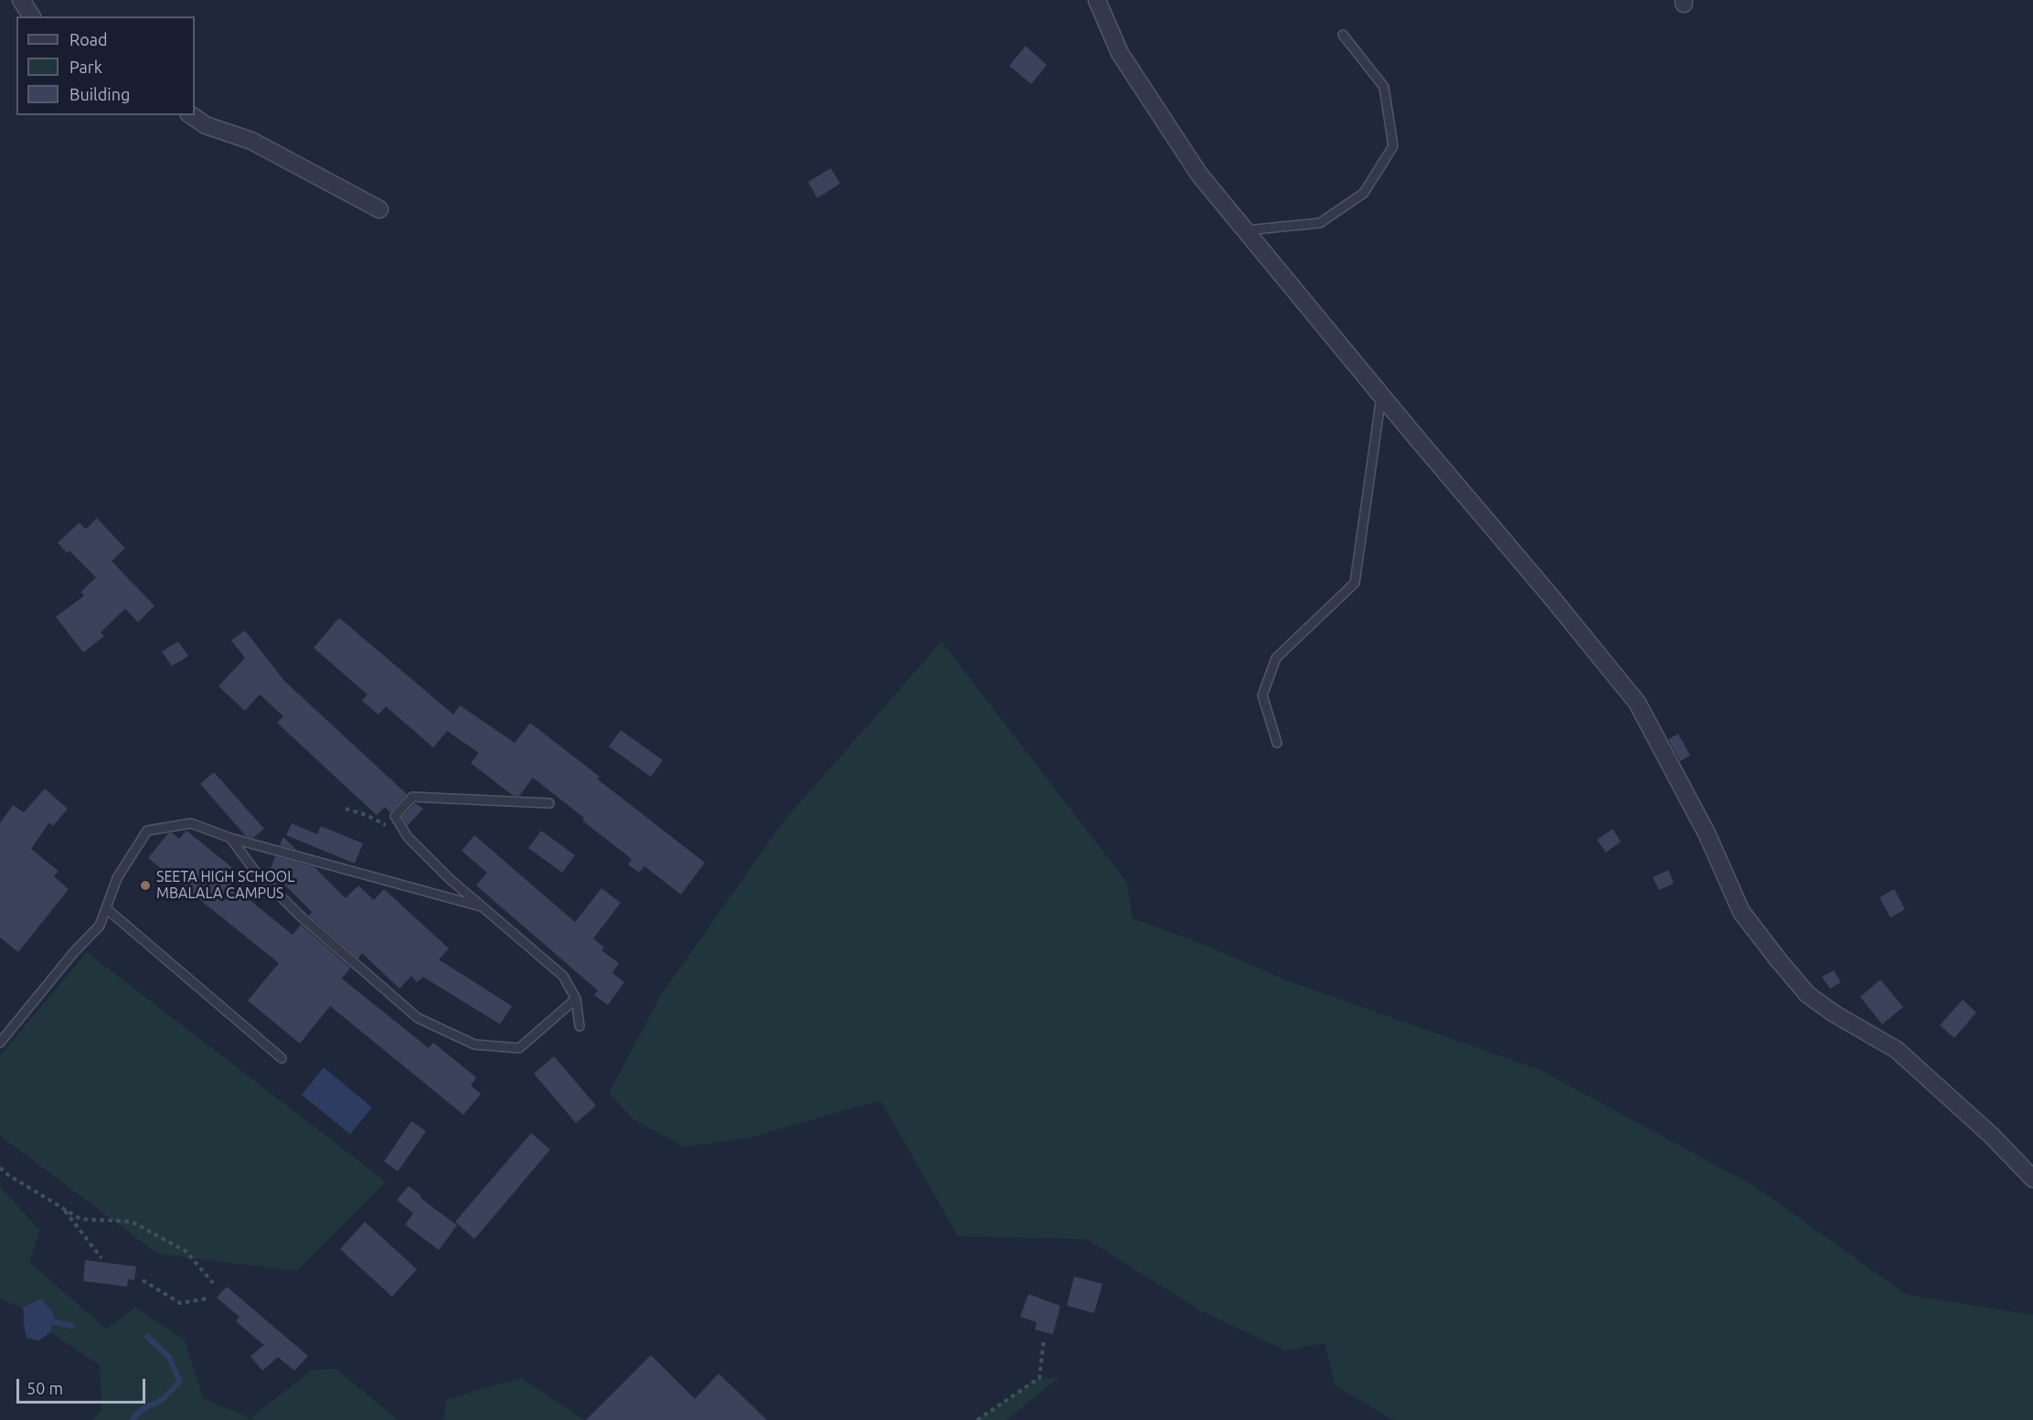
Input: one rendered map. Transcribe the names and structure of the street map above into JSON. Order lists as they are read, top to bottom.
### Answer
{
  "places": ["SEETA HIGH SCHOOL MBALALA CAMPUS"],
  "legend": ["Road", "Park", "Building"],
  "scale_bar": "50 m"
}
